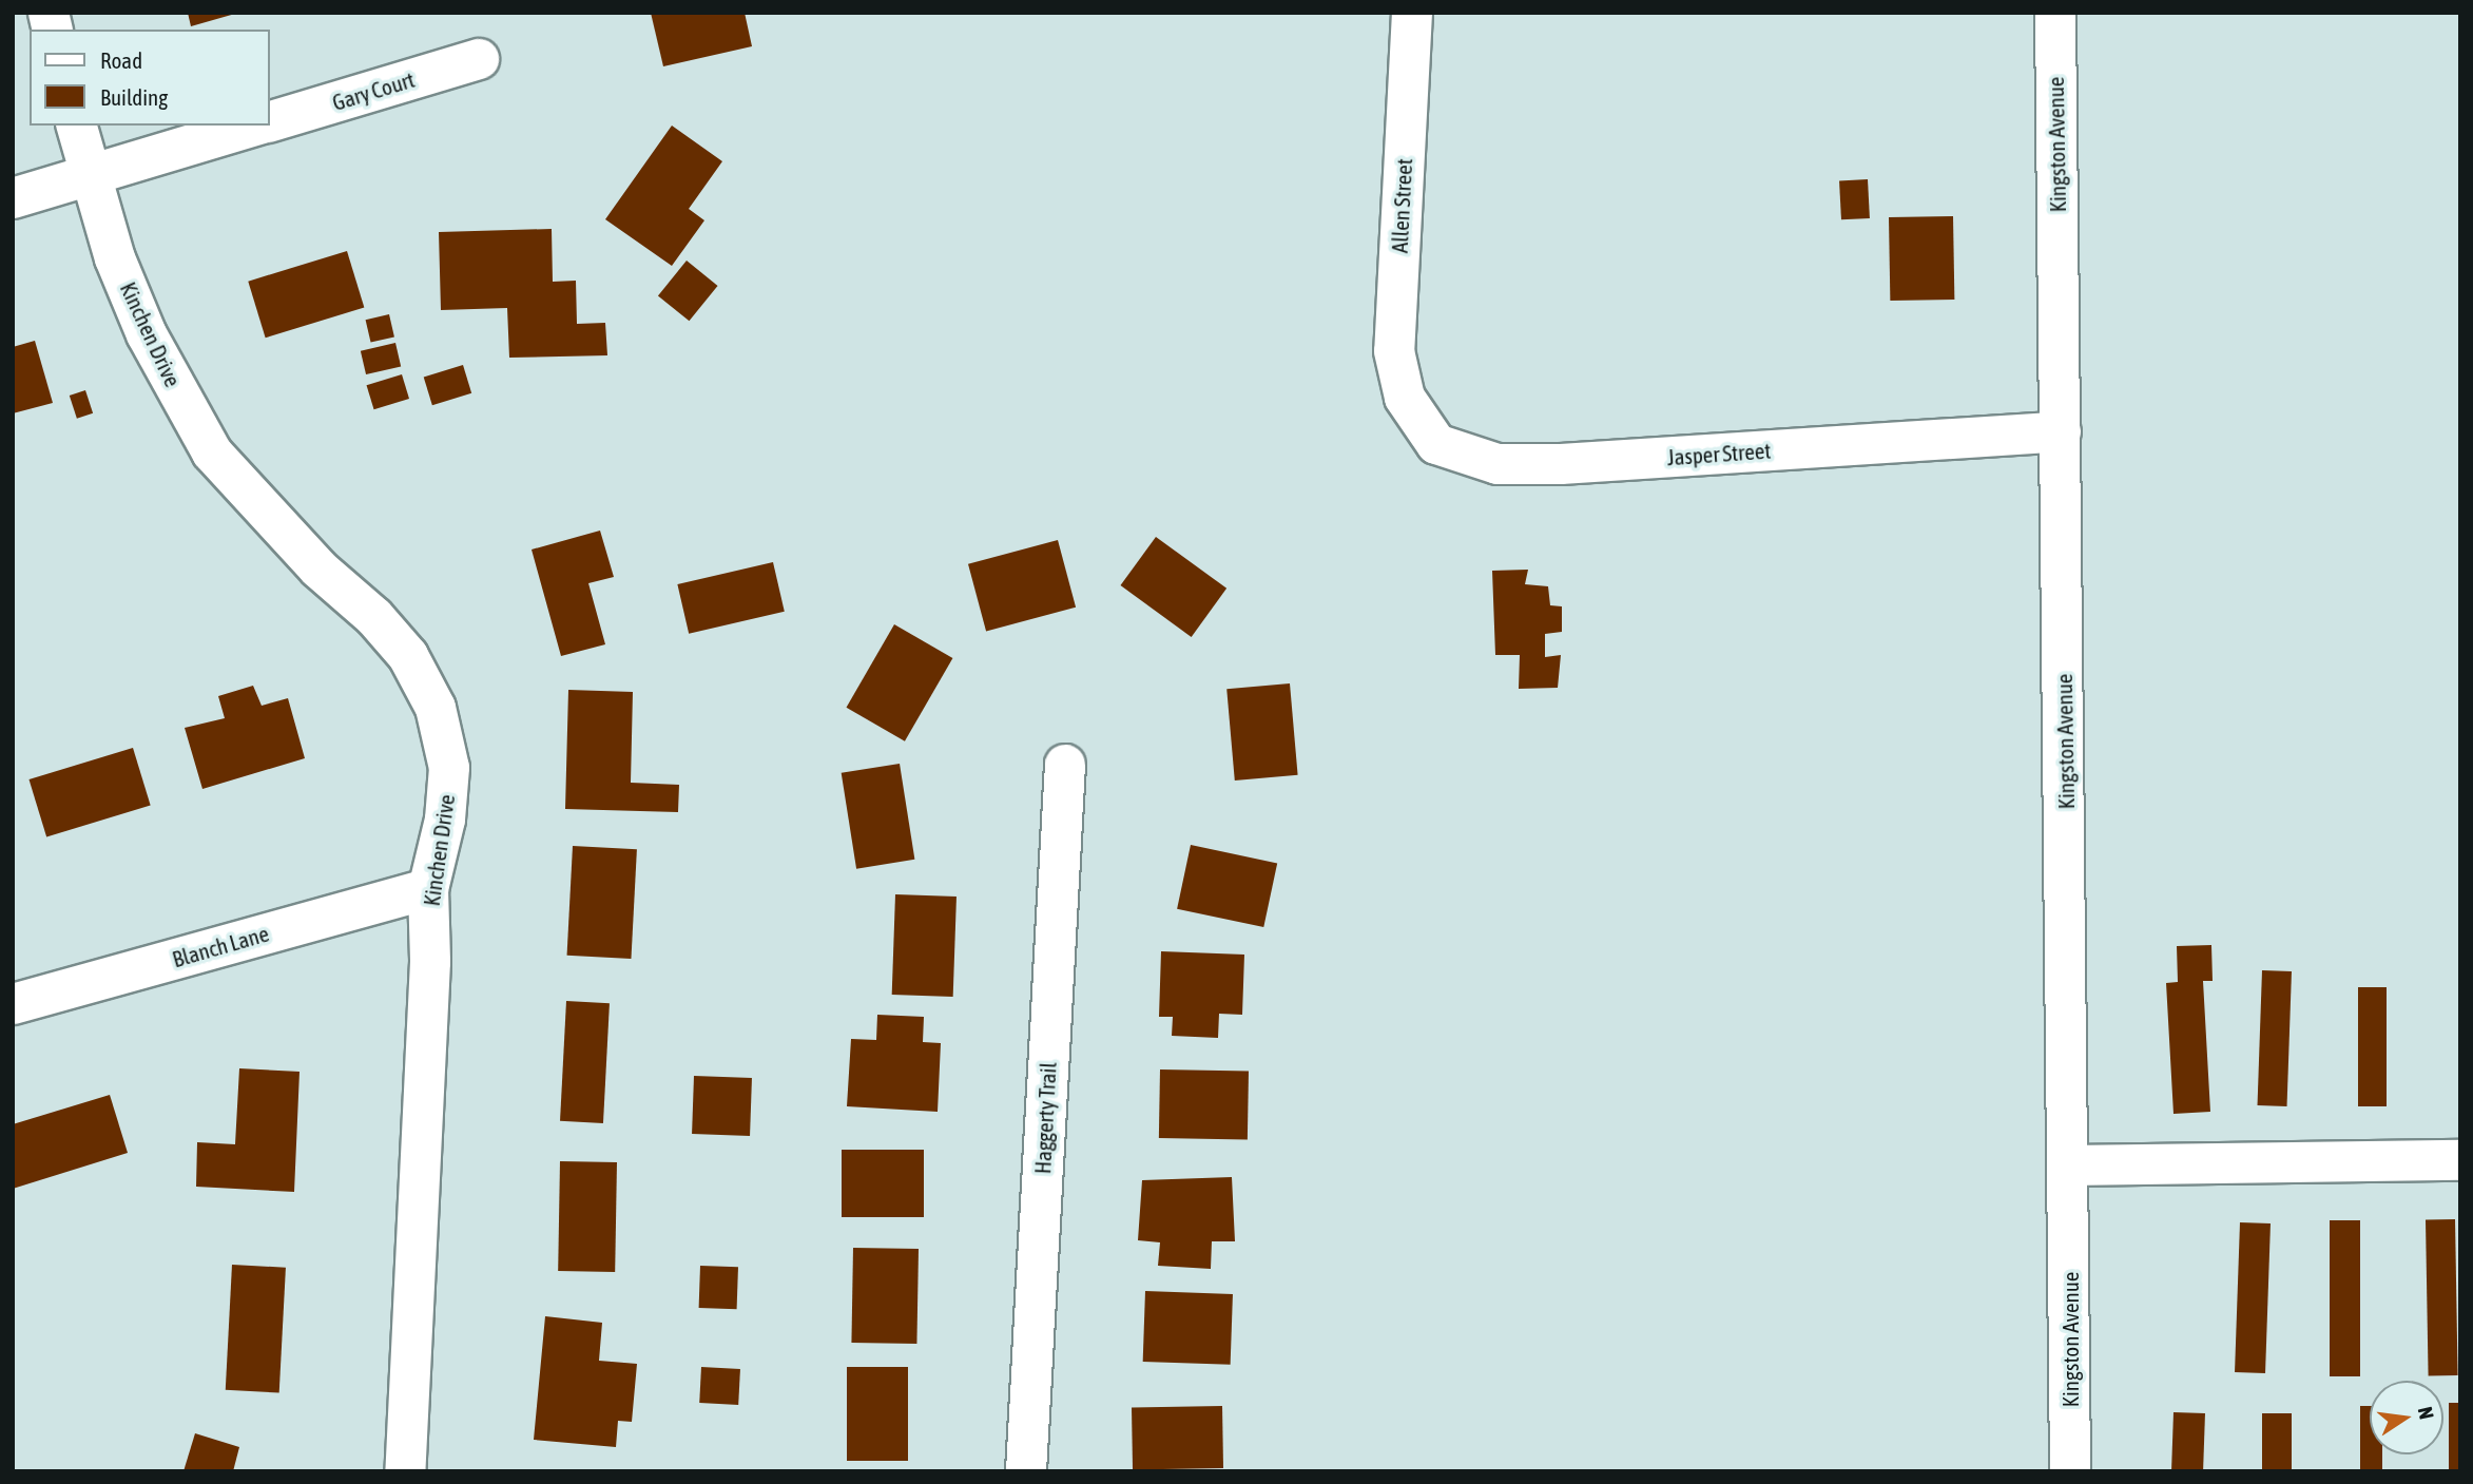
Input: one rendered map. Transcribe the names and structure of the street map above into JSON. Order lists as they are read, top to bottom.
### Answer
{
  "streets": {
    "street": [
      "Gary Court",
      "Kingston Avenue",
      "Allen Street",
      "Kinchen Drive",
      "Jasper Street",
      "Blanch Lane",
      "Haggerty Trail"
    ]
  },
  "crossings": [
    ["Gary Court", "Kinchen Drive"],
    ["Kingston Avenue", "Jasper Street"],
    ["Allen Street", "Jasper Street"],
    ["Kinchen Drive", "Blanch Lane"]
  ],
  "legend": ["Road", "Building"],
  "north": "right"
}
